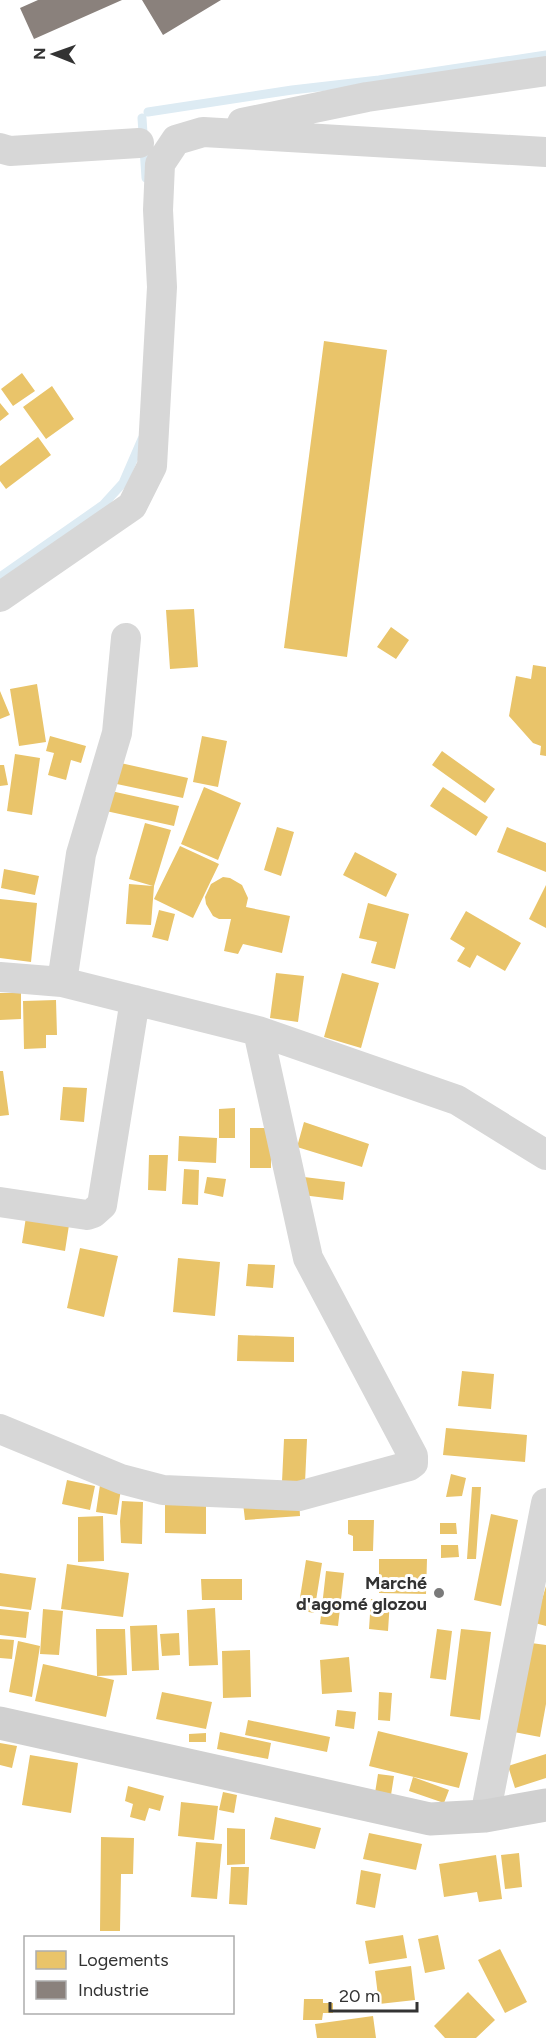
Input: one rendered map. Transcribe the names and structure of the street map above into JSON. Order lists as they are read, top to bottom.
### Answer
{
  "places": ["Marché d'agomé glozou"],
  "legend": ["Logements", "Industrie"],
  "scale_bar": "20 m",
  "north": "left"
}
